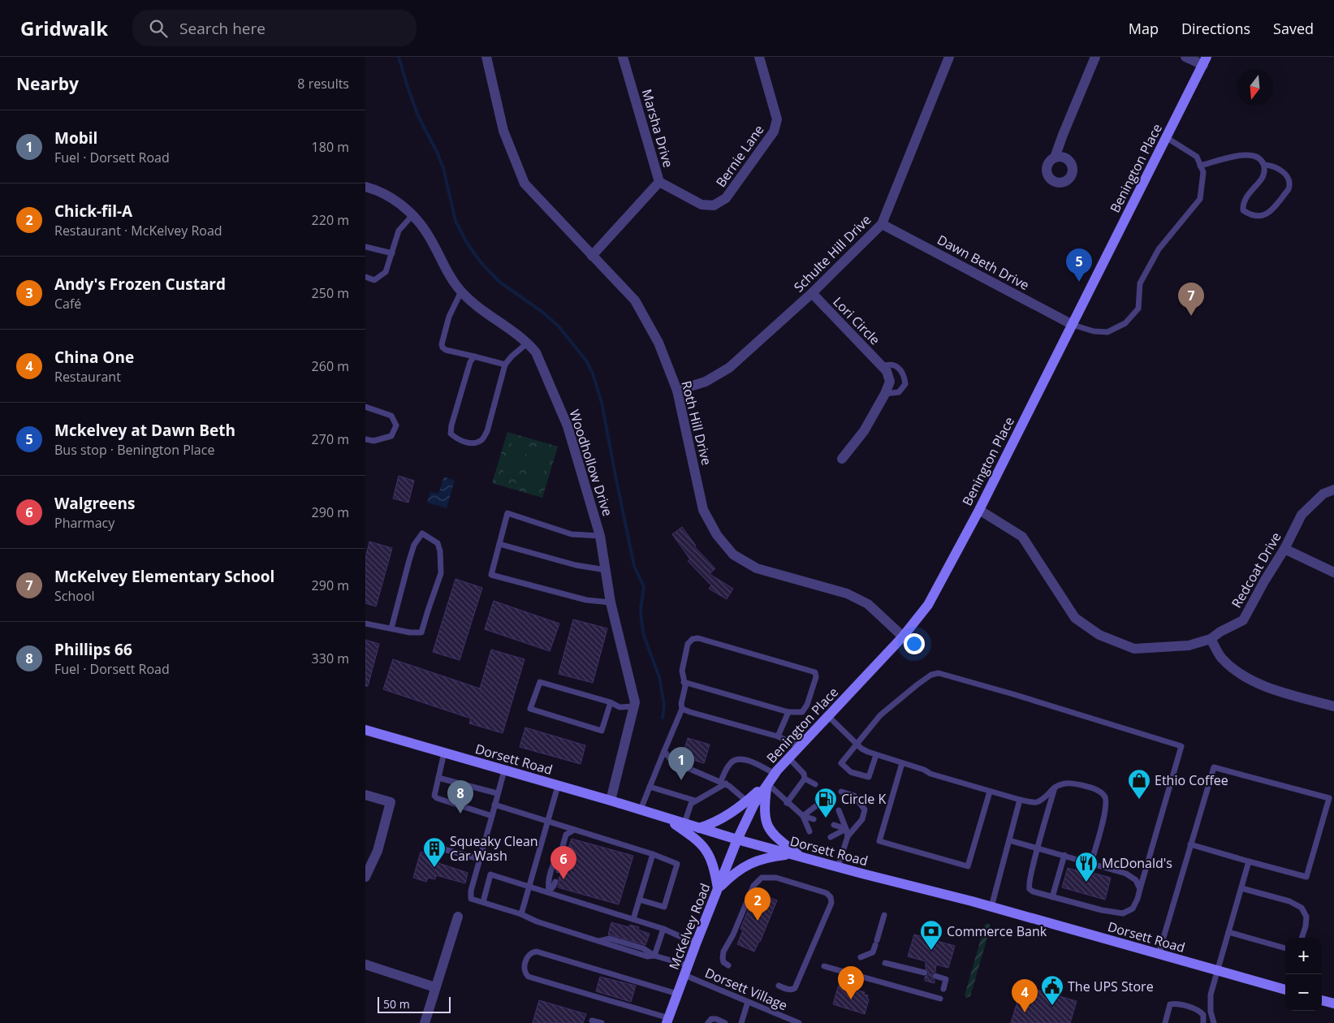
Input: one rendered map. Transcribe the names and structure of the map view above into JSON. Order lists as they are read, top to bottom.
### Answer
{
  "streets": {
    "main road": ["Benington Place", "Dorsett Road", "McKelvey Road"],
    "street": [
      "Marsha Drive",
      "Bernie Lane",
      "Schulte Hill Drive",
      "Dawn Beth Drive",
      "Lori Circle",
      "Roth Hill Drive",
      "Woodhollow Drive",
      "Redcoat Drive"
    ],
    "lane": ["Dorsett Village"]
  },
  "crossings": [
    ["Marsha Drive", "Bernie Lane"],
    ["Marsha Drive", "Roth Hill Drive"],
    ["Benington Place", "Dawn Beth Drive"],
    ["Benington Place", "Roth Hill Drive"],
    ["Benington Place", "Redcoat Drive"],
    ["Benington Place", "Dorsett Road"],
    ["Benington Place", "McKelvey Road"],
    ["Schulte Hill Drive", "Dawn Beth Drive"],
    ["Schulte Hill Drive", "Lori Circle"],
    ["Schulte Hill Drive", "Roth Hill Drive"],
    ["Woodhollow Drive", "Dorsett Road"],
    ["Dorsett Road", "McKelvey Road"],
    ["McKelvey Road", "Dorsett Village"]
  ],
  "places": {
    "shop": ["Ethio Coffee"],
    "fuel station": ["Circle K"],
    "building": ["Squeaky Clean Car Wash"],
    "restaurant": ["McDonald's"],
    "bank": ["Commerce Bank"],
    "public building": ["The UPS Store"]
  },
  "scale_bar": "50 m",
  "north": "bottom",
  "page": {
    "header": "Gridwalk",
    "search": "Search here",
    "nav": ["Map", "Directions", "Saved"],
    "heading": ["Nearby", "8 results"],
    "list": [
      {
        "mark": "1",
        "name": "Mobil",
        "note": "Fuel · Dorsett Road",
        "value": "180 m"
      },
      {
        "mark": "2",
        "name": "Chick-fil-A",
        "note": "Restaurant · McKelvey Road",
        "value": "220 m"
      },
      {
        "mark": "3",
        "name": "Andy's Frozen Custard",
        "note": "Café",
        "value": "250 m"
      },
      {
        "mark": "4",
        "name": "China One",
        "note": "Restaurant",
        "value": "260 m"
      },
      {
        "mark": "5",
        "name": "Mckelvey at Dawn Beth",
        "note": "Bus stop · Benington Place",
        "value": "270 m"
      },
      {
        "mark": "6",
        "name": "Walgreens",
        "note": "Pharmacy",
        "value": "290 m"
      },
      {
        "mark": "7",
        "name": "McKelvey Elementary School",
        "note": "School",
        "value": "290 m"
      },
      {
        "mark": "8",
        "name": "Phillips 66",
        "note": "Fuel · Dorsett Road",
        "value": "330 m"
      }
    ],
    "pins": [
      "5",
      "7",
      "1",
      "8",
      "6",
      "2",
      "3",
      "4"
    ],
    "map_buttons": ["+", "−"],
    "scale": "50 m"
  }
}
